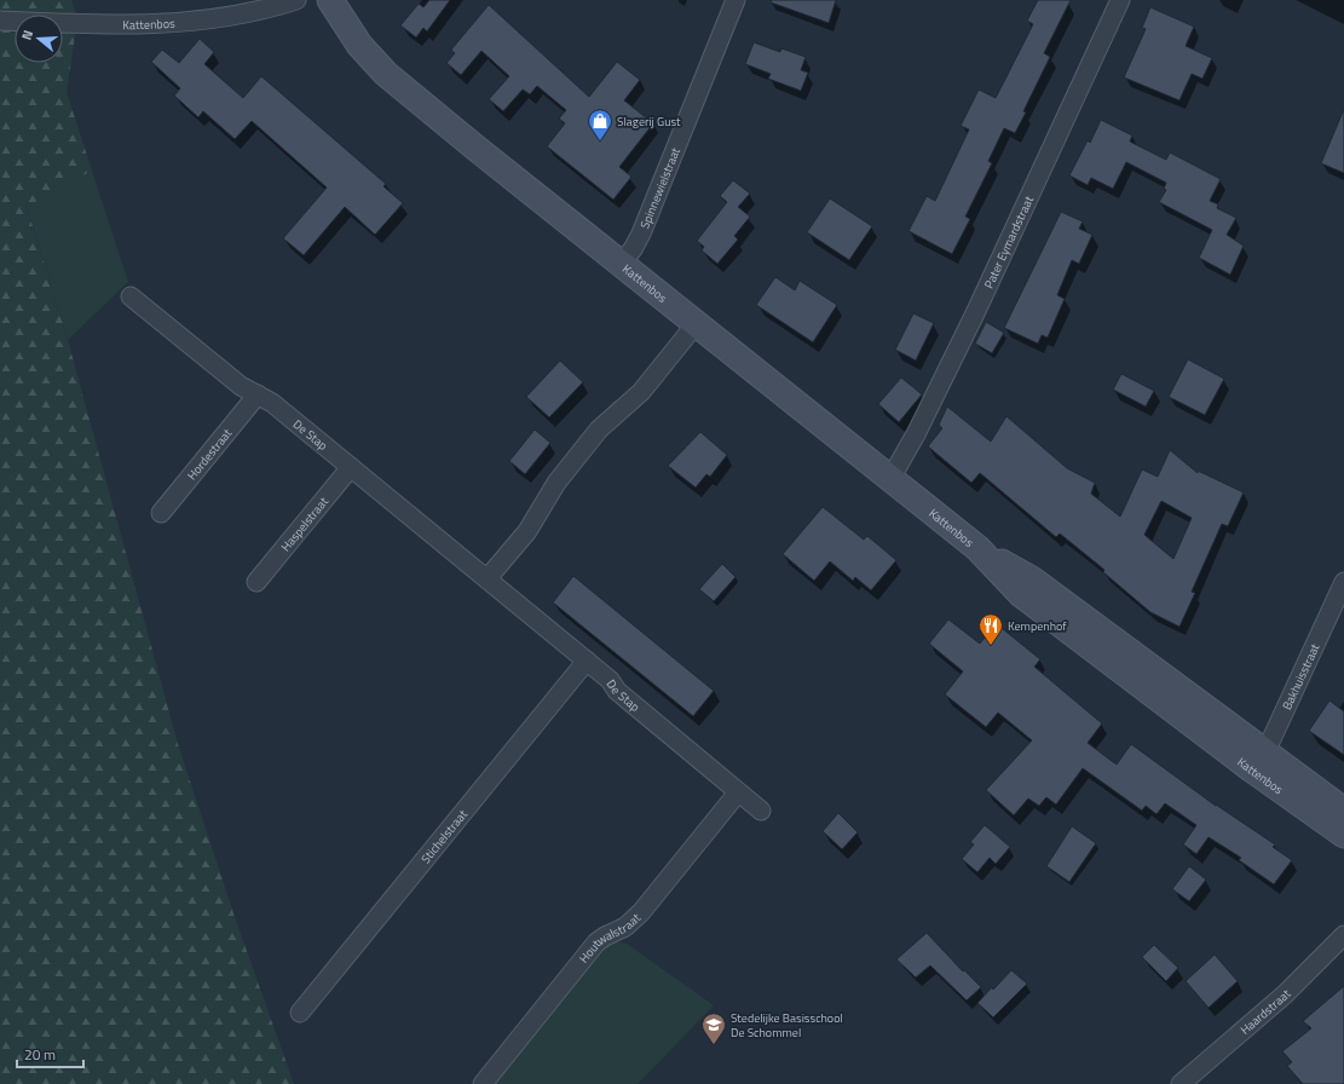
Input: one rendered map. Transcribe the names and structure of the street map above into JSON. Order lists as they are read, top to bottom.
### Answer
{
  "streets": {
    "main road": ["Kattenbos"],
    "street": [
      "Spinnewielstraat",
      "Pater Eymardstraat",
      "De Stap",
      "Hordestraat",
      "Haspelstraat",
      "Bakhuisstraat",
      "Stichelstraat",
      "Houtwalstraat",
      "Haardstraat"
    ]
  },
  "crossings": [
    ["Kattenbos", "Spinnewielstraat"],
    ["Kattenbos", "Pater Eymardstraat"],
    ["Kattenbos", "Bakhuisstraat"],
    ["De Stap", "Hordestraat"],
    ["De Stap", "Haspelstraat"],
    ["De Stap", "Stichelstraat"],
    ["De Stap", "Houtwalstraat"]
  ],
  "places": {
    "shop": ["Slagerij Gust"],
    "restaurant": ["Kempenhof"],
    "school or university": ["Stedelijke Basisschool De Schommel"]
  },
  "scale_bar": "20 m",
  "north": "left"
}
